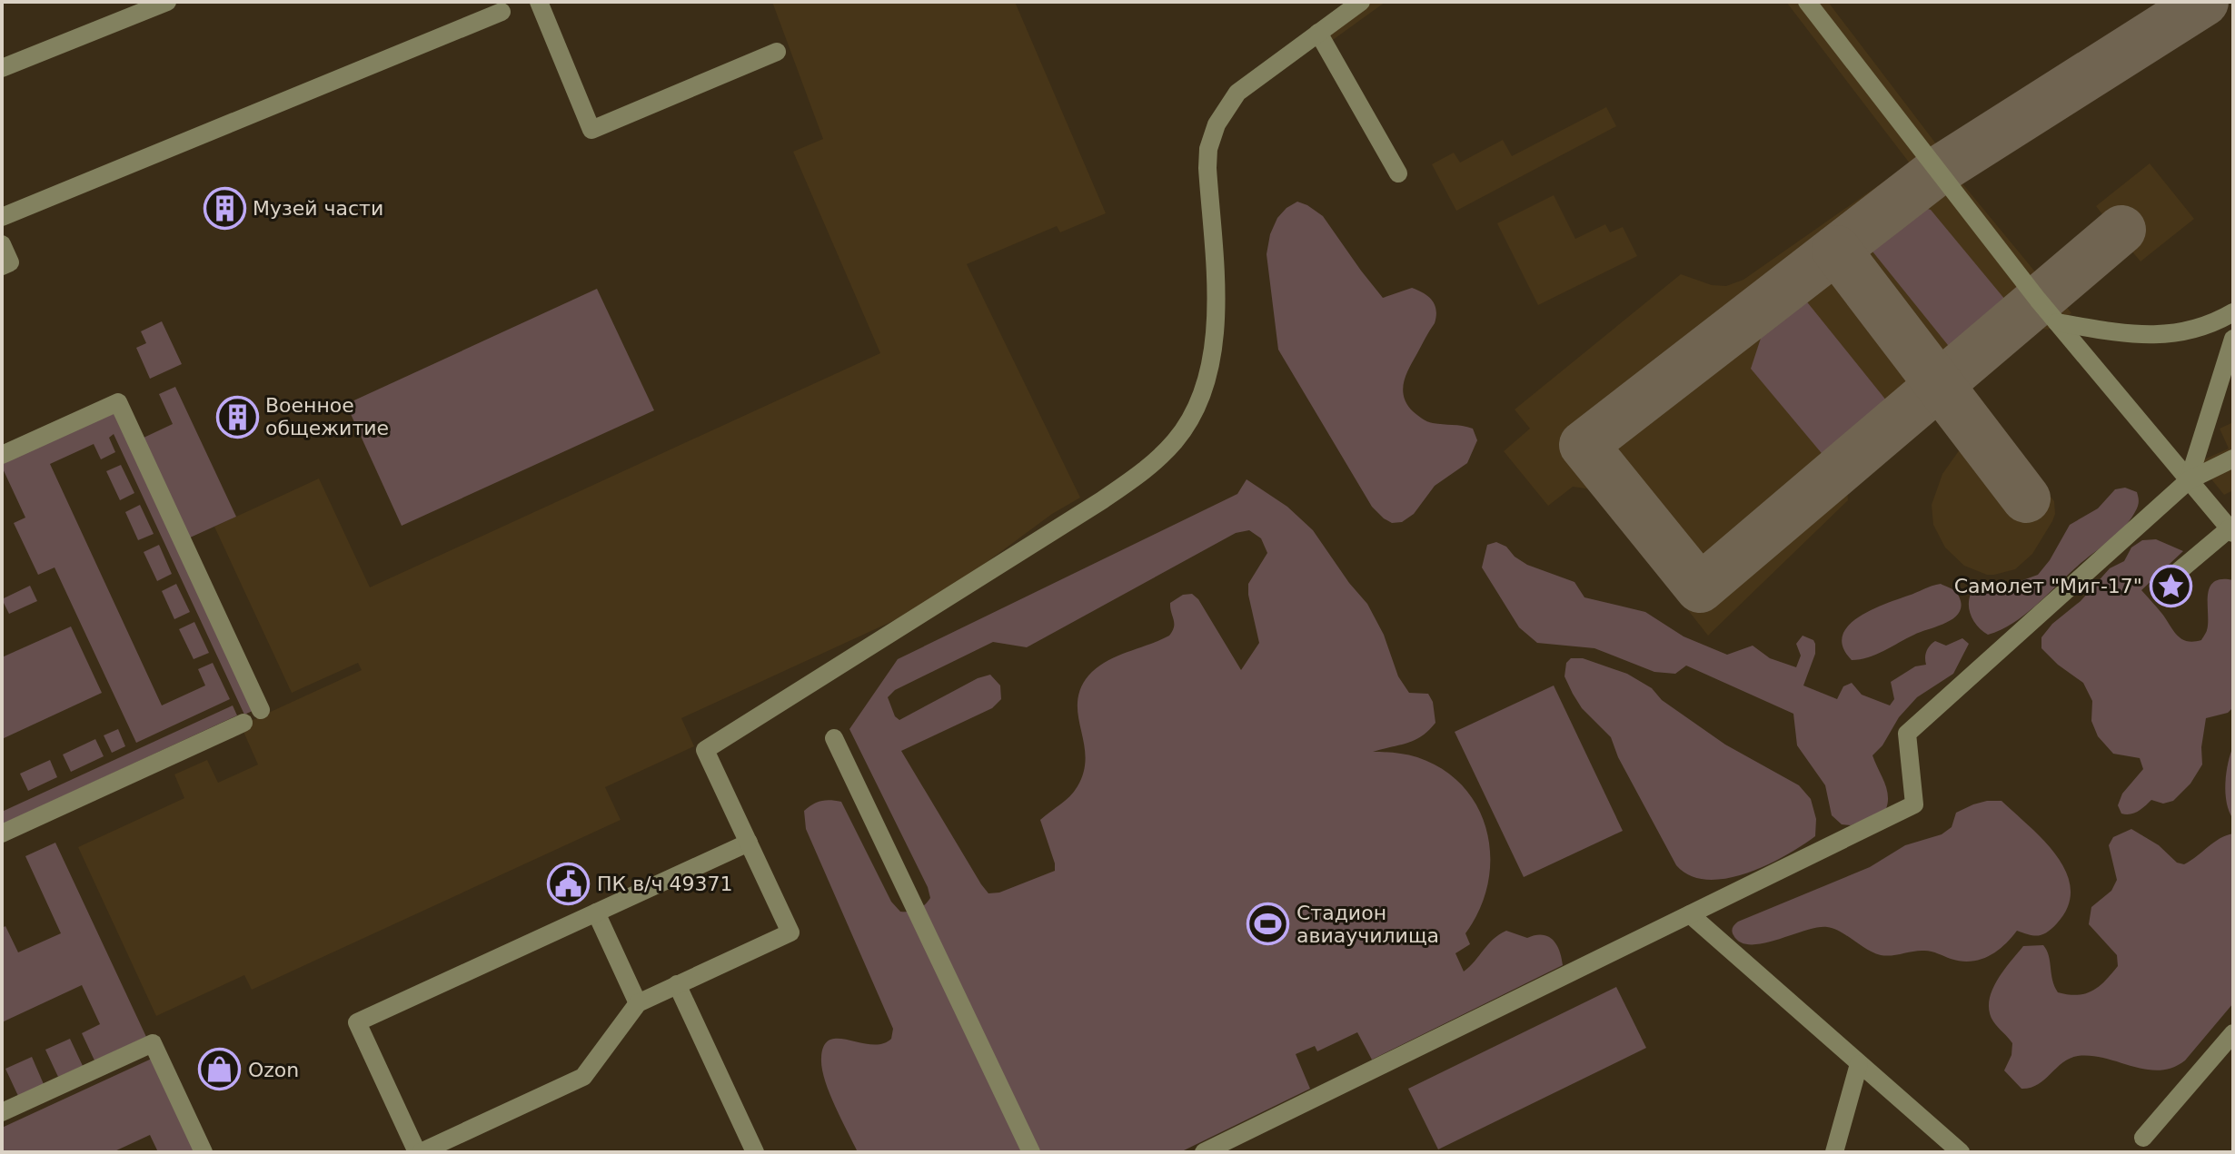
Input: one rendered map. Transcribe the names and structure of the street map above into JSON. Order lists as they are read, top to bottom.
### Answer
{
  "places": {
    "building": ["Музей части", "Военное общежитие"],
    "place": ["Самолет \"Миг-17\""],
    "public building": ["ПК в/ч 49371"],
    "sports": ["Стадион авиаучилища"],
    "shop": ["Ozon"]
  }
}
